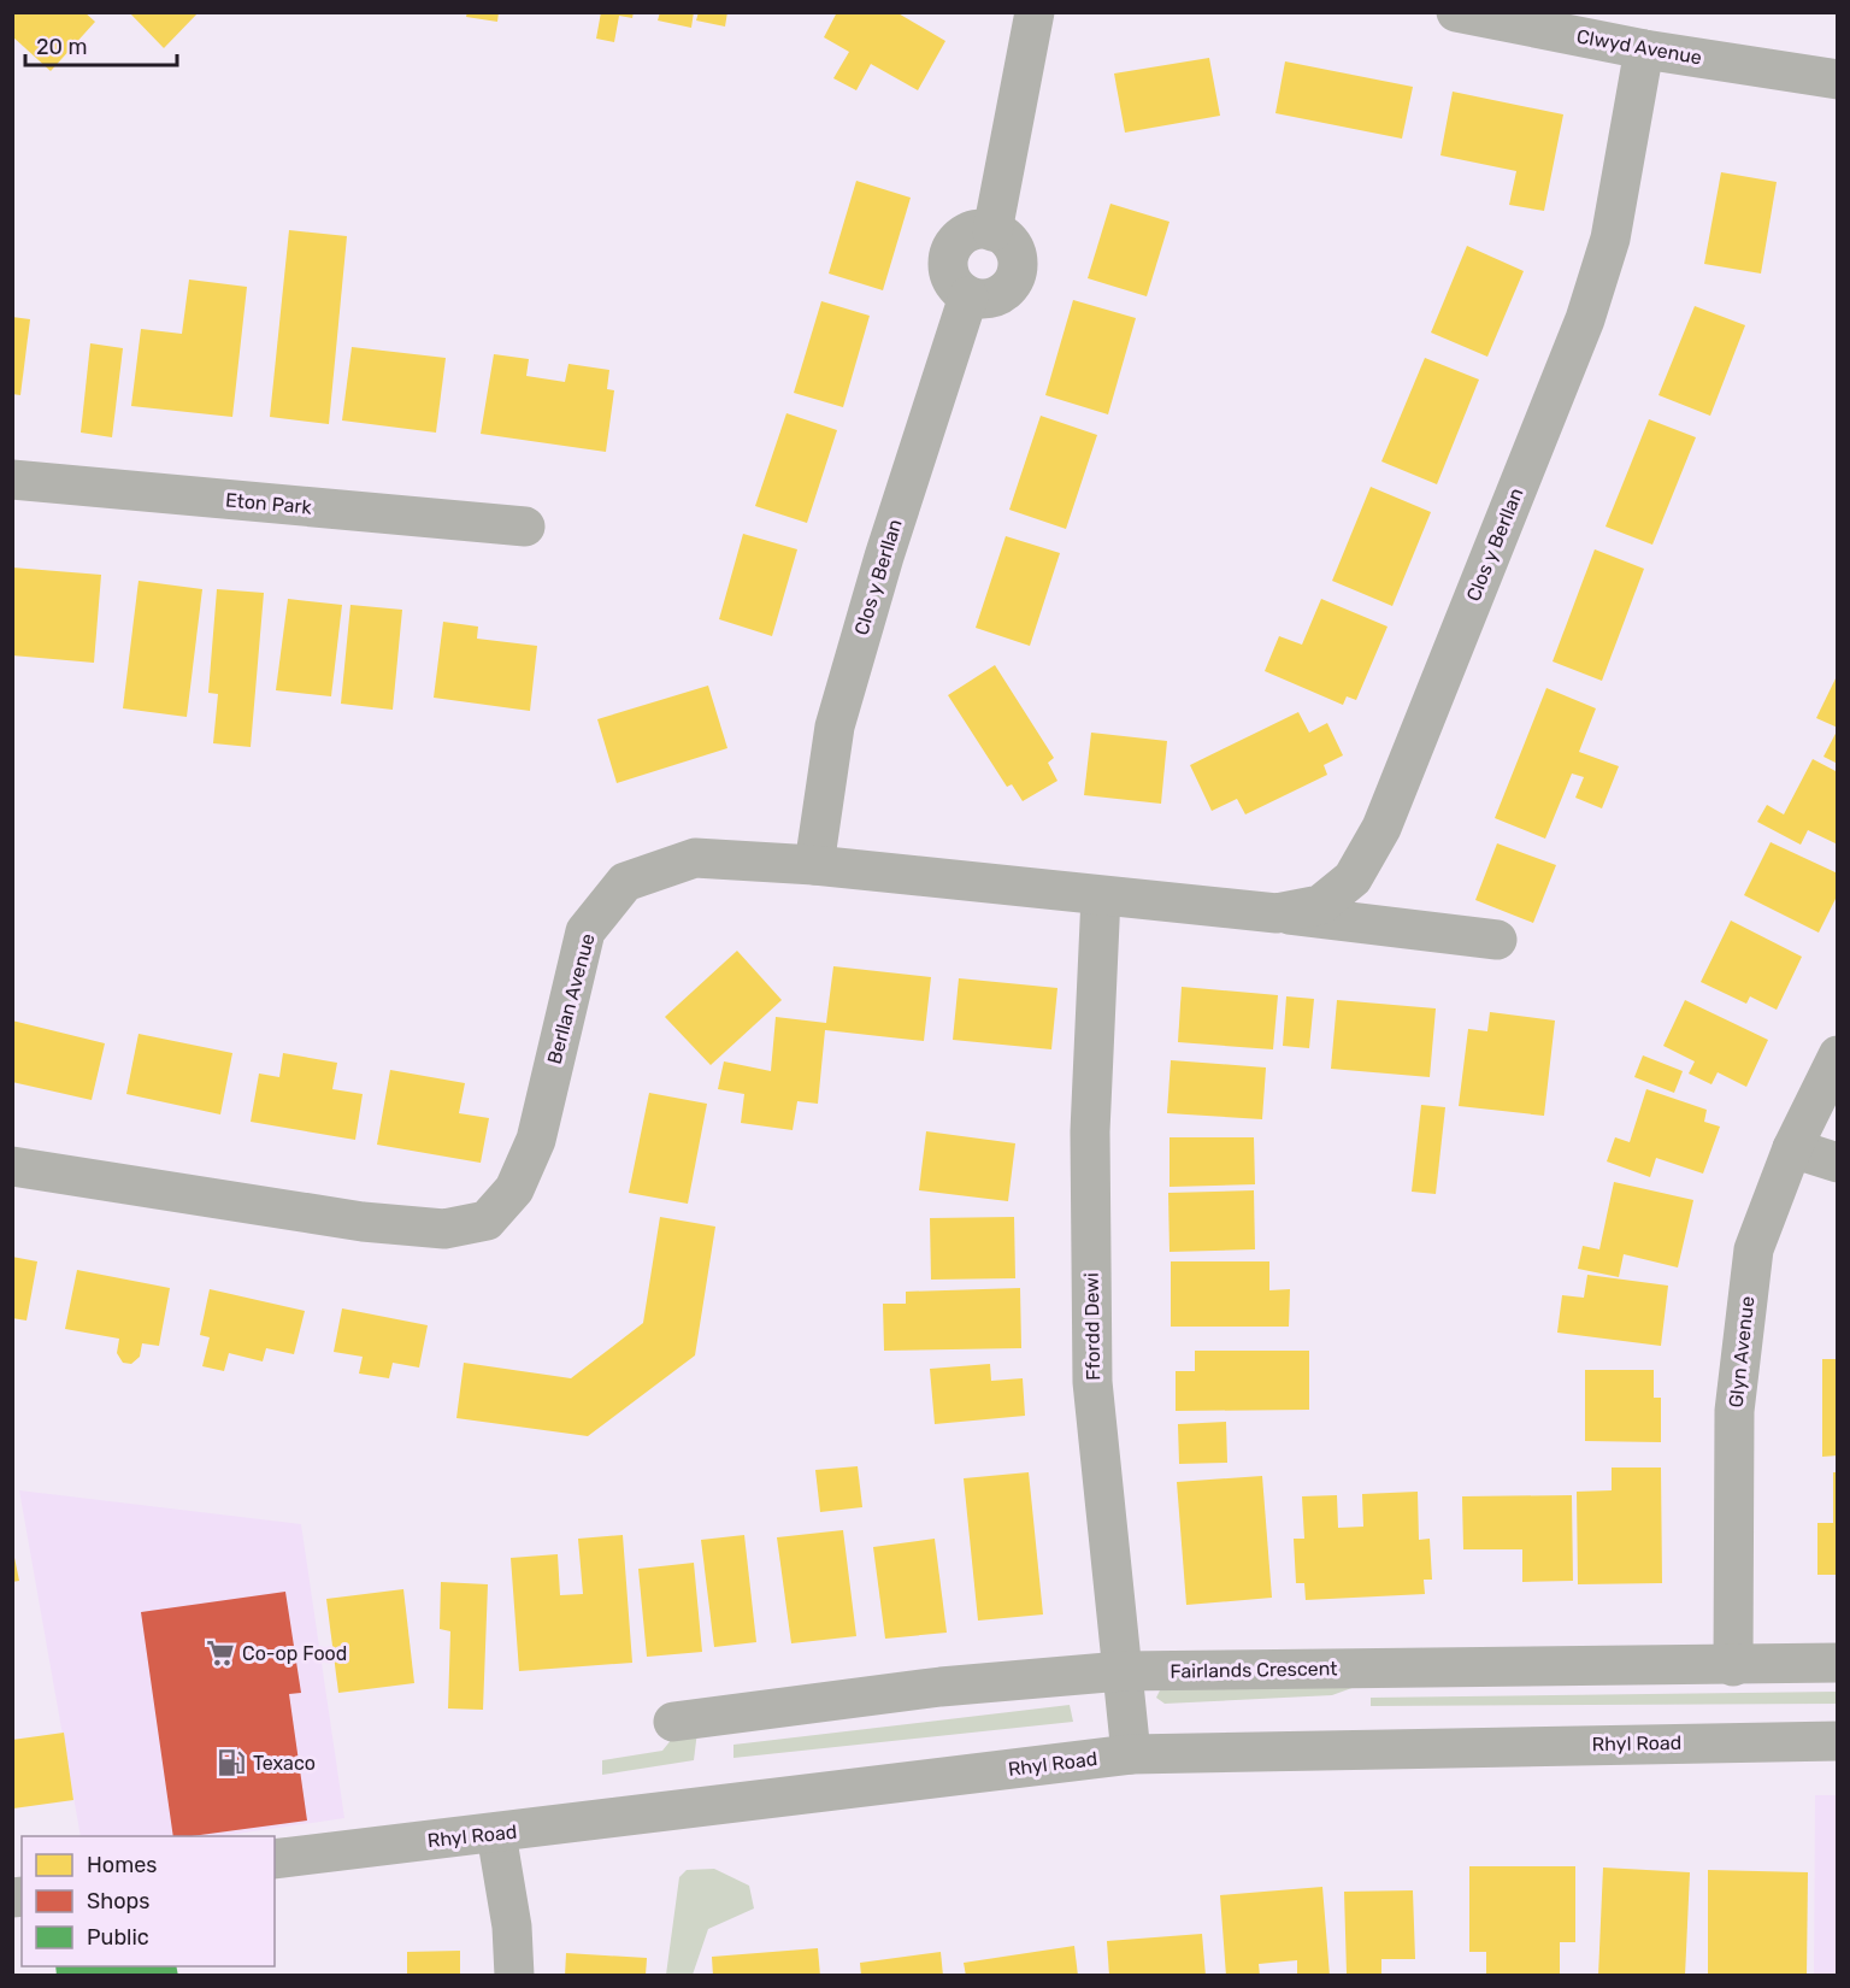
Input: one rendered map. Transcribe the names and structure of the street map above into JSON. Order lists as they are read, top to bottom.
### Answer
{
  "streets": {
    "street": [
      "Clwyd Avenue",
      "Eton Park",
      "Clos y Berllan",
      "Berllan Avenue",
      "Ffordd Dewi",
      "Glyn Avenue",
      "Fairlands Crescent",
      "Rhyl Road"
    ]
  },
  "crossings": [
    ["Clwyd Avenue", "Clos y Berllan"],
    ["Clos y Berllan", "Berllan Avenue"],
    ["Berllan Avenue", "Ffordd Dewi"],
    ["Ffordd Dewi", "Fairlands Crescent"],
    ["Ffordd Dewi", "Rhyl Road"],
    ["Glyn Avenue", "Fairlands Crescent"]
  ],
  "places": {
    "supermarket": ["Co-op Food"],
    "fuel station": ["Texaco"]
  },
  "legend": ["Homes", "Shops", "Public"],
  "scale_bar": "20 m"
}
